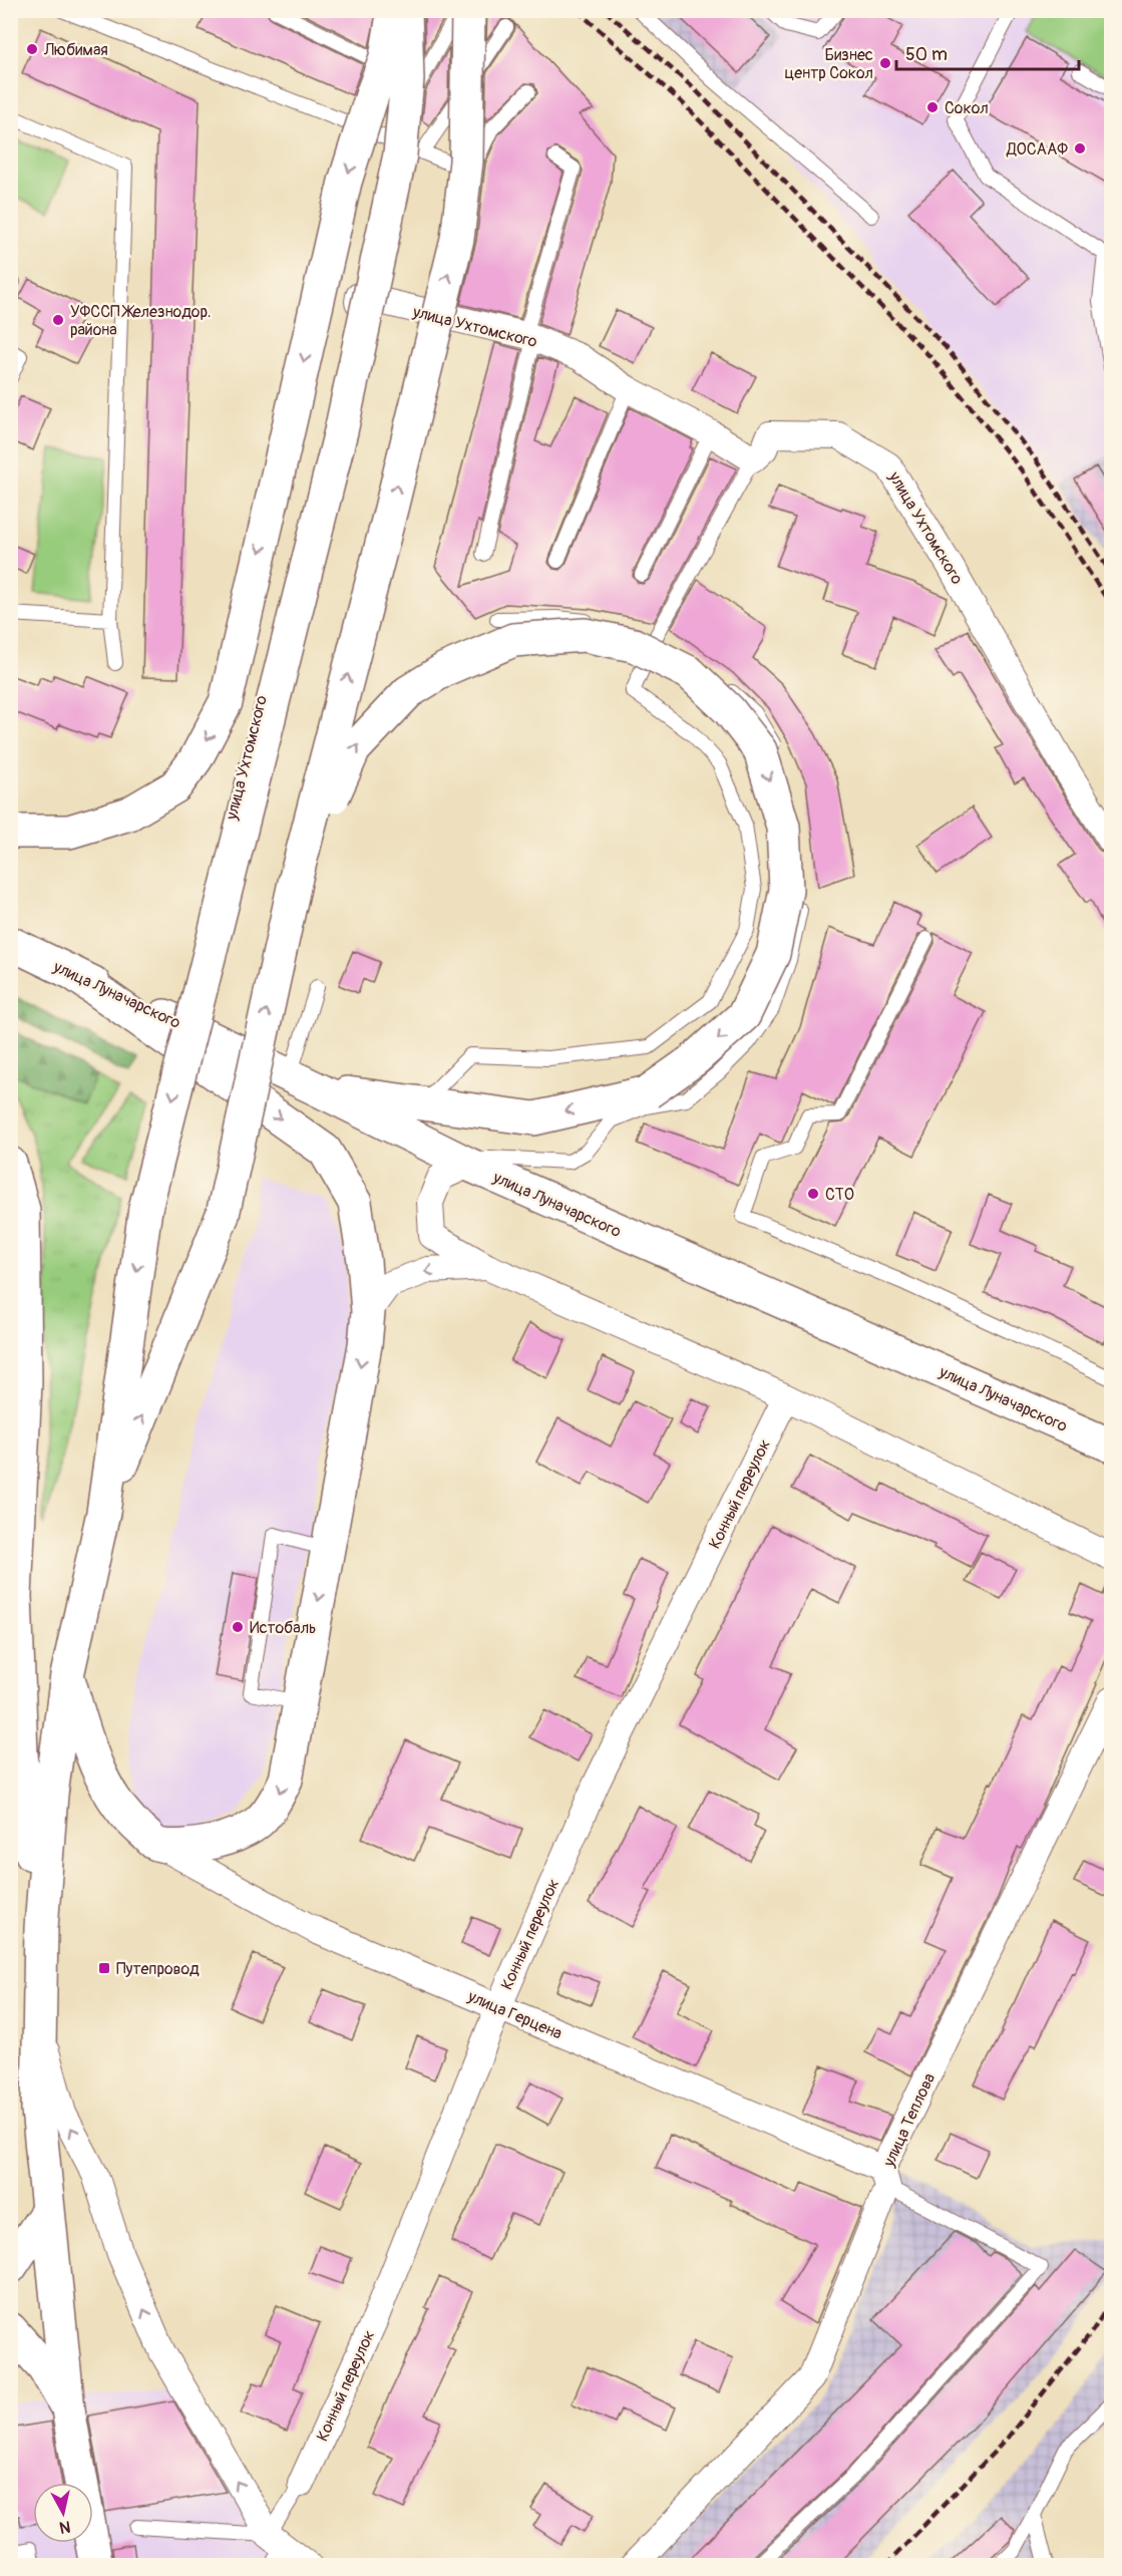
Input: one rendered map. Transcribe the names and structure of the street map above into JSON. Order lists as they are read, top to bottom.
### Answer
{
  "streets": {
    "main road": ["улица Луначарского"],
    "street": [
      "улица Ухтомского",
      "Конный переулок",
      "улица Герцена",
      "улица Теплова"
    ]
  },
  "crossings": [
    ["улица Ухтомского", "улица Луначарского"],
    ["Конный переулок", "улица Герцена"],
    ["улица Герцена", "улица Теплова"]
  ],
  "places": {
    "other": [
      "Любимая",
      "Бизнес центр Сокол",
      "Сокол",
      "ДОСААФ",
      "УФССП Железнодор. района",
      "СТО",
      "Истобаль"
    ],
    "transit": ["Путепровод"]
  },
  "scale_bar": "50 m",
  "north": "bottom"
}
